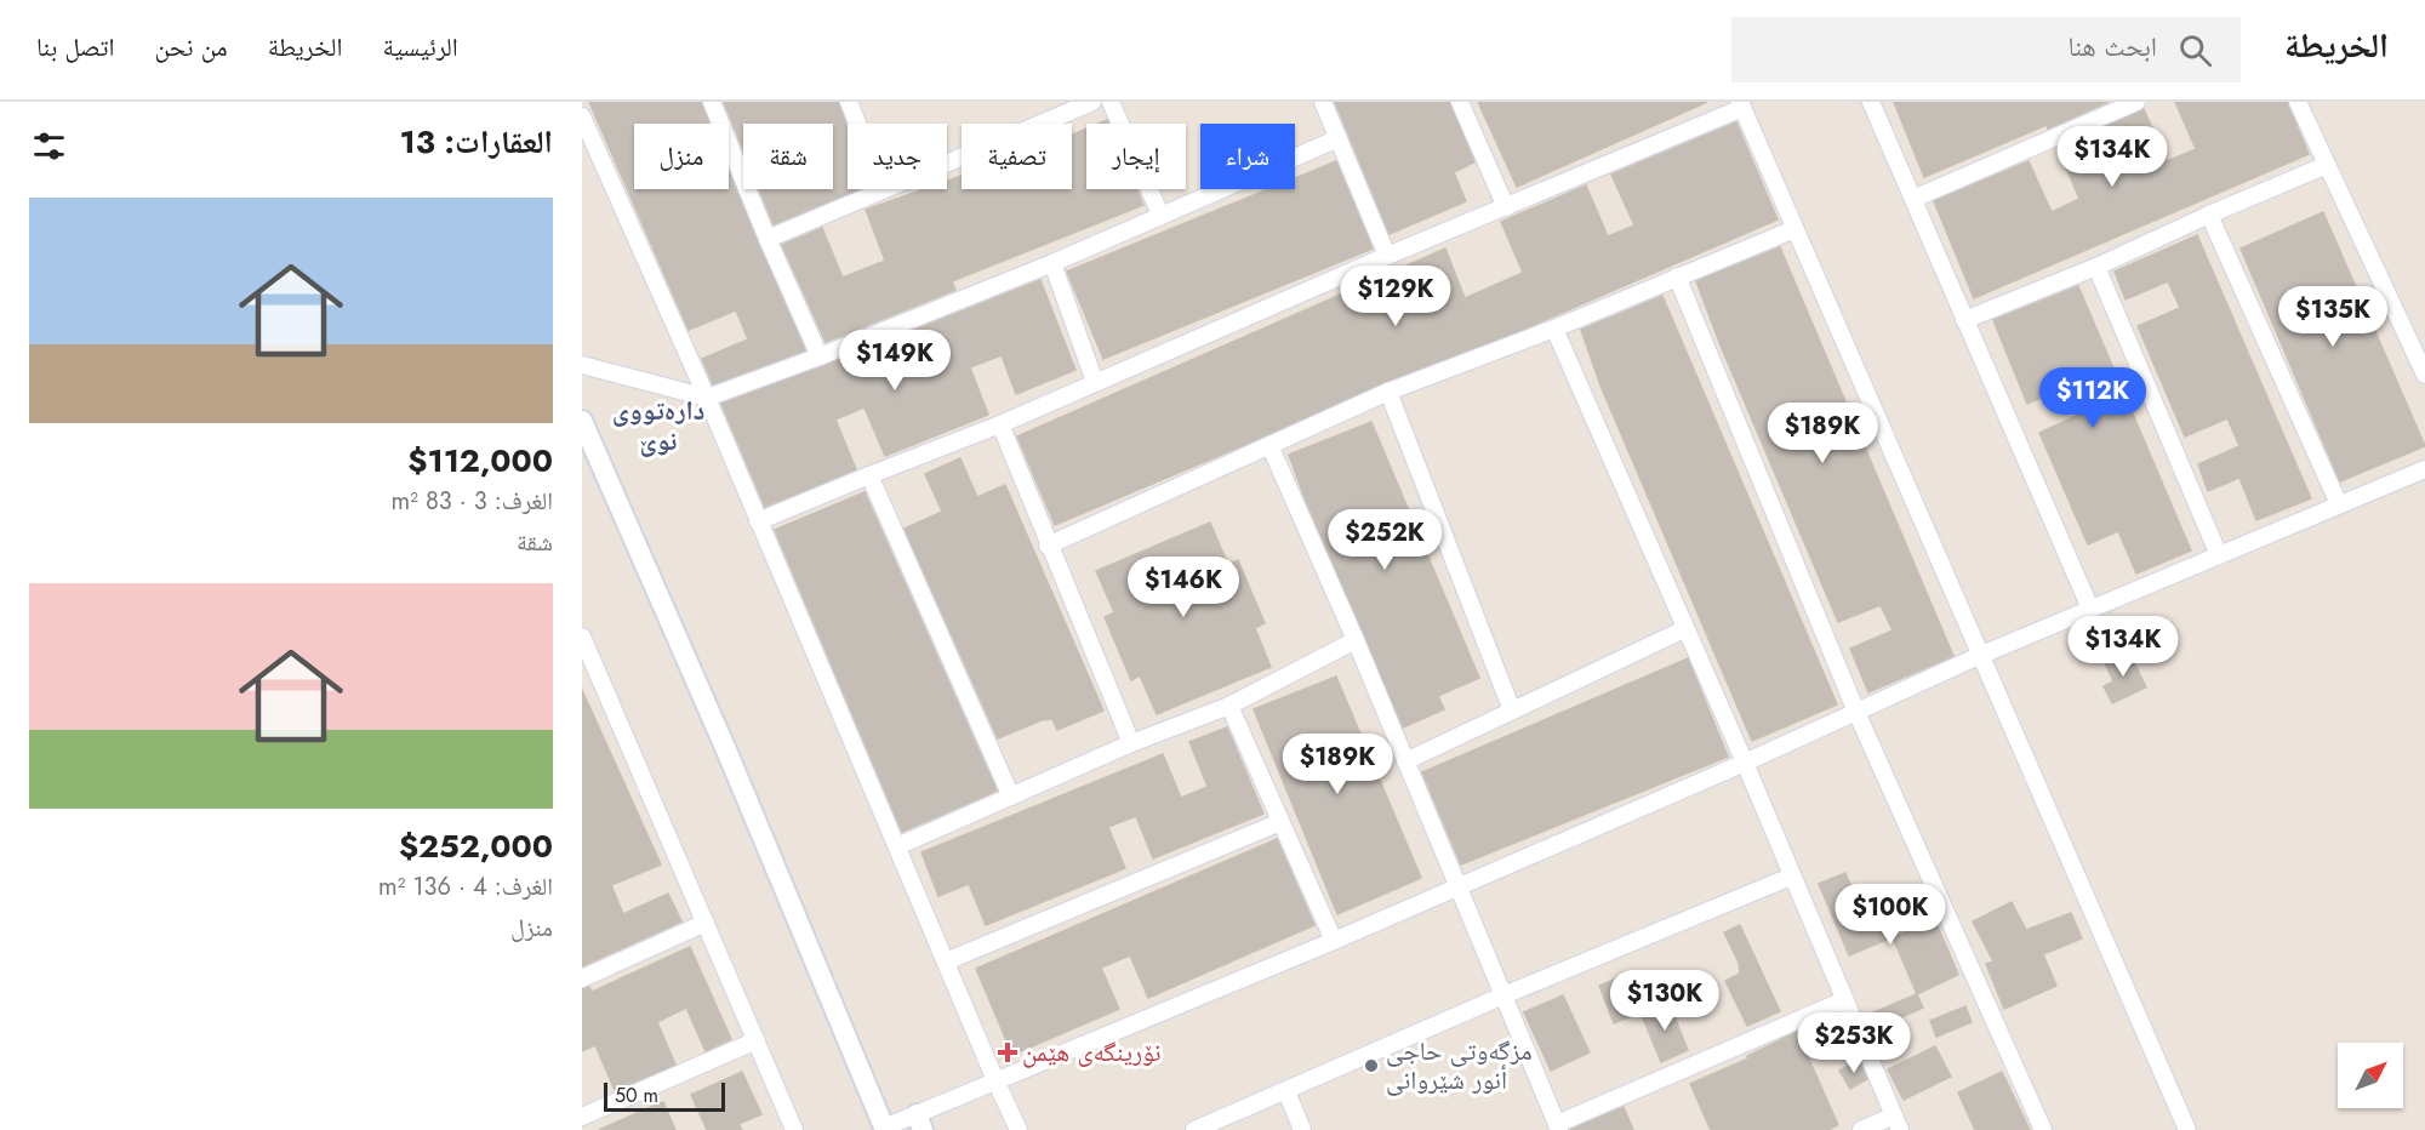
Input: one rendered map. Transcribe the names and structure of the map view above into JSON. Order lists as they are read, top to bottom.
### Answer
{
  "districts": ["دارەتووی نوێ"],
  "places": {
    "health": ["نۆرینگه‌ی هێمن"],
    "other": ["مزگەوتی حاجی أنور شێروانی"]
  },
  "scale_bar": "50 m",
  "north": "top right",
  "page": {
    "header": "الخريطة",
    "search": "ابحث هنا",
    "nav": [
      "الرئيسية",
      "الخريطة",
      "من نحن",
      "اتصل بنا"
    ],
    "heading": "العقارات: 13",
    "chip": [
      "شراء",
      "إيجار",
      "تصفية",
      "جديد",
      "شقة",
      "منزل"
    ],
    "price": [
      "$134K",
      "$129K",
      "$135K",
      "$149K",
      "$112K",
      "$189K",
      "$252K",
      "$146K",
      "$134K",
      "$189K",
      "$100K",
      "$130K",
      "$253K"
    ],
    "list": [
      {
        "name": "$112,000",
        "note": "الغرف: 3 · 83 m² · شقة"
      },
      {
        "name": "$252,000",
        "note": "الغرف: 4 · 136 m² · منزل"
      }
    ],
    "scale": "50 m"
  }
}
